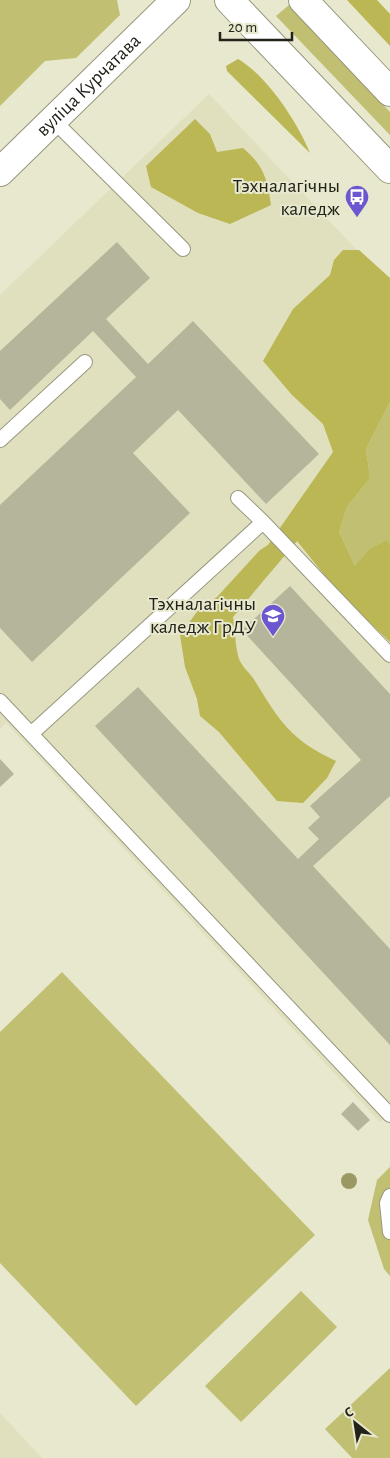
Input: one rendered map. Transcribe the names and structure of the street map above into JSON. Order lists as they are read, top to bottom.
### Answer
{
  "streets": {
    "main road": ["вуліца Курчатава"]
  },
  "places": {
    "bus stop": ["Тэхналагічны каледж"],
    "school or university": ["Тэхналагічны каледж ГрДУ"]
  },
  "scale_bar": "20 m",
  "north": "top left"
}
